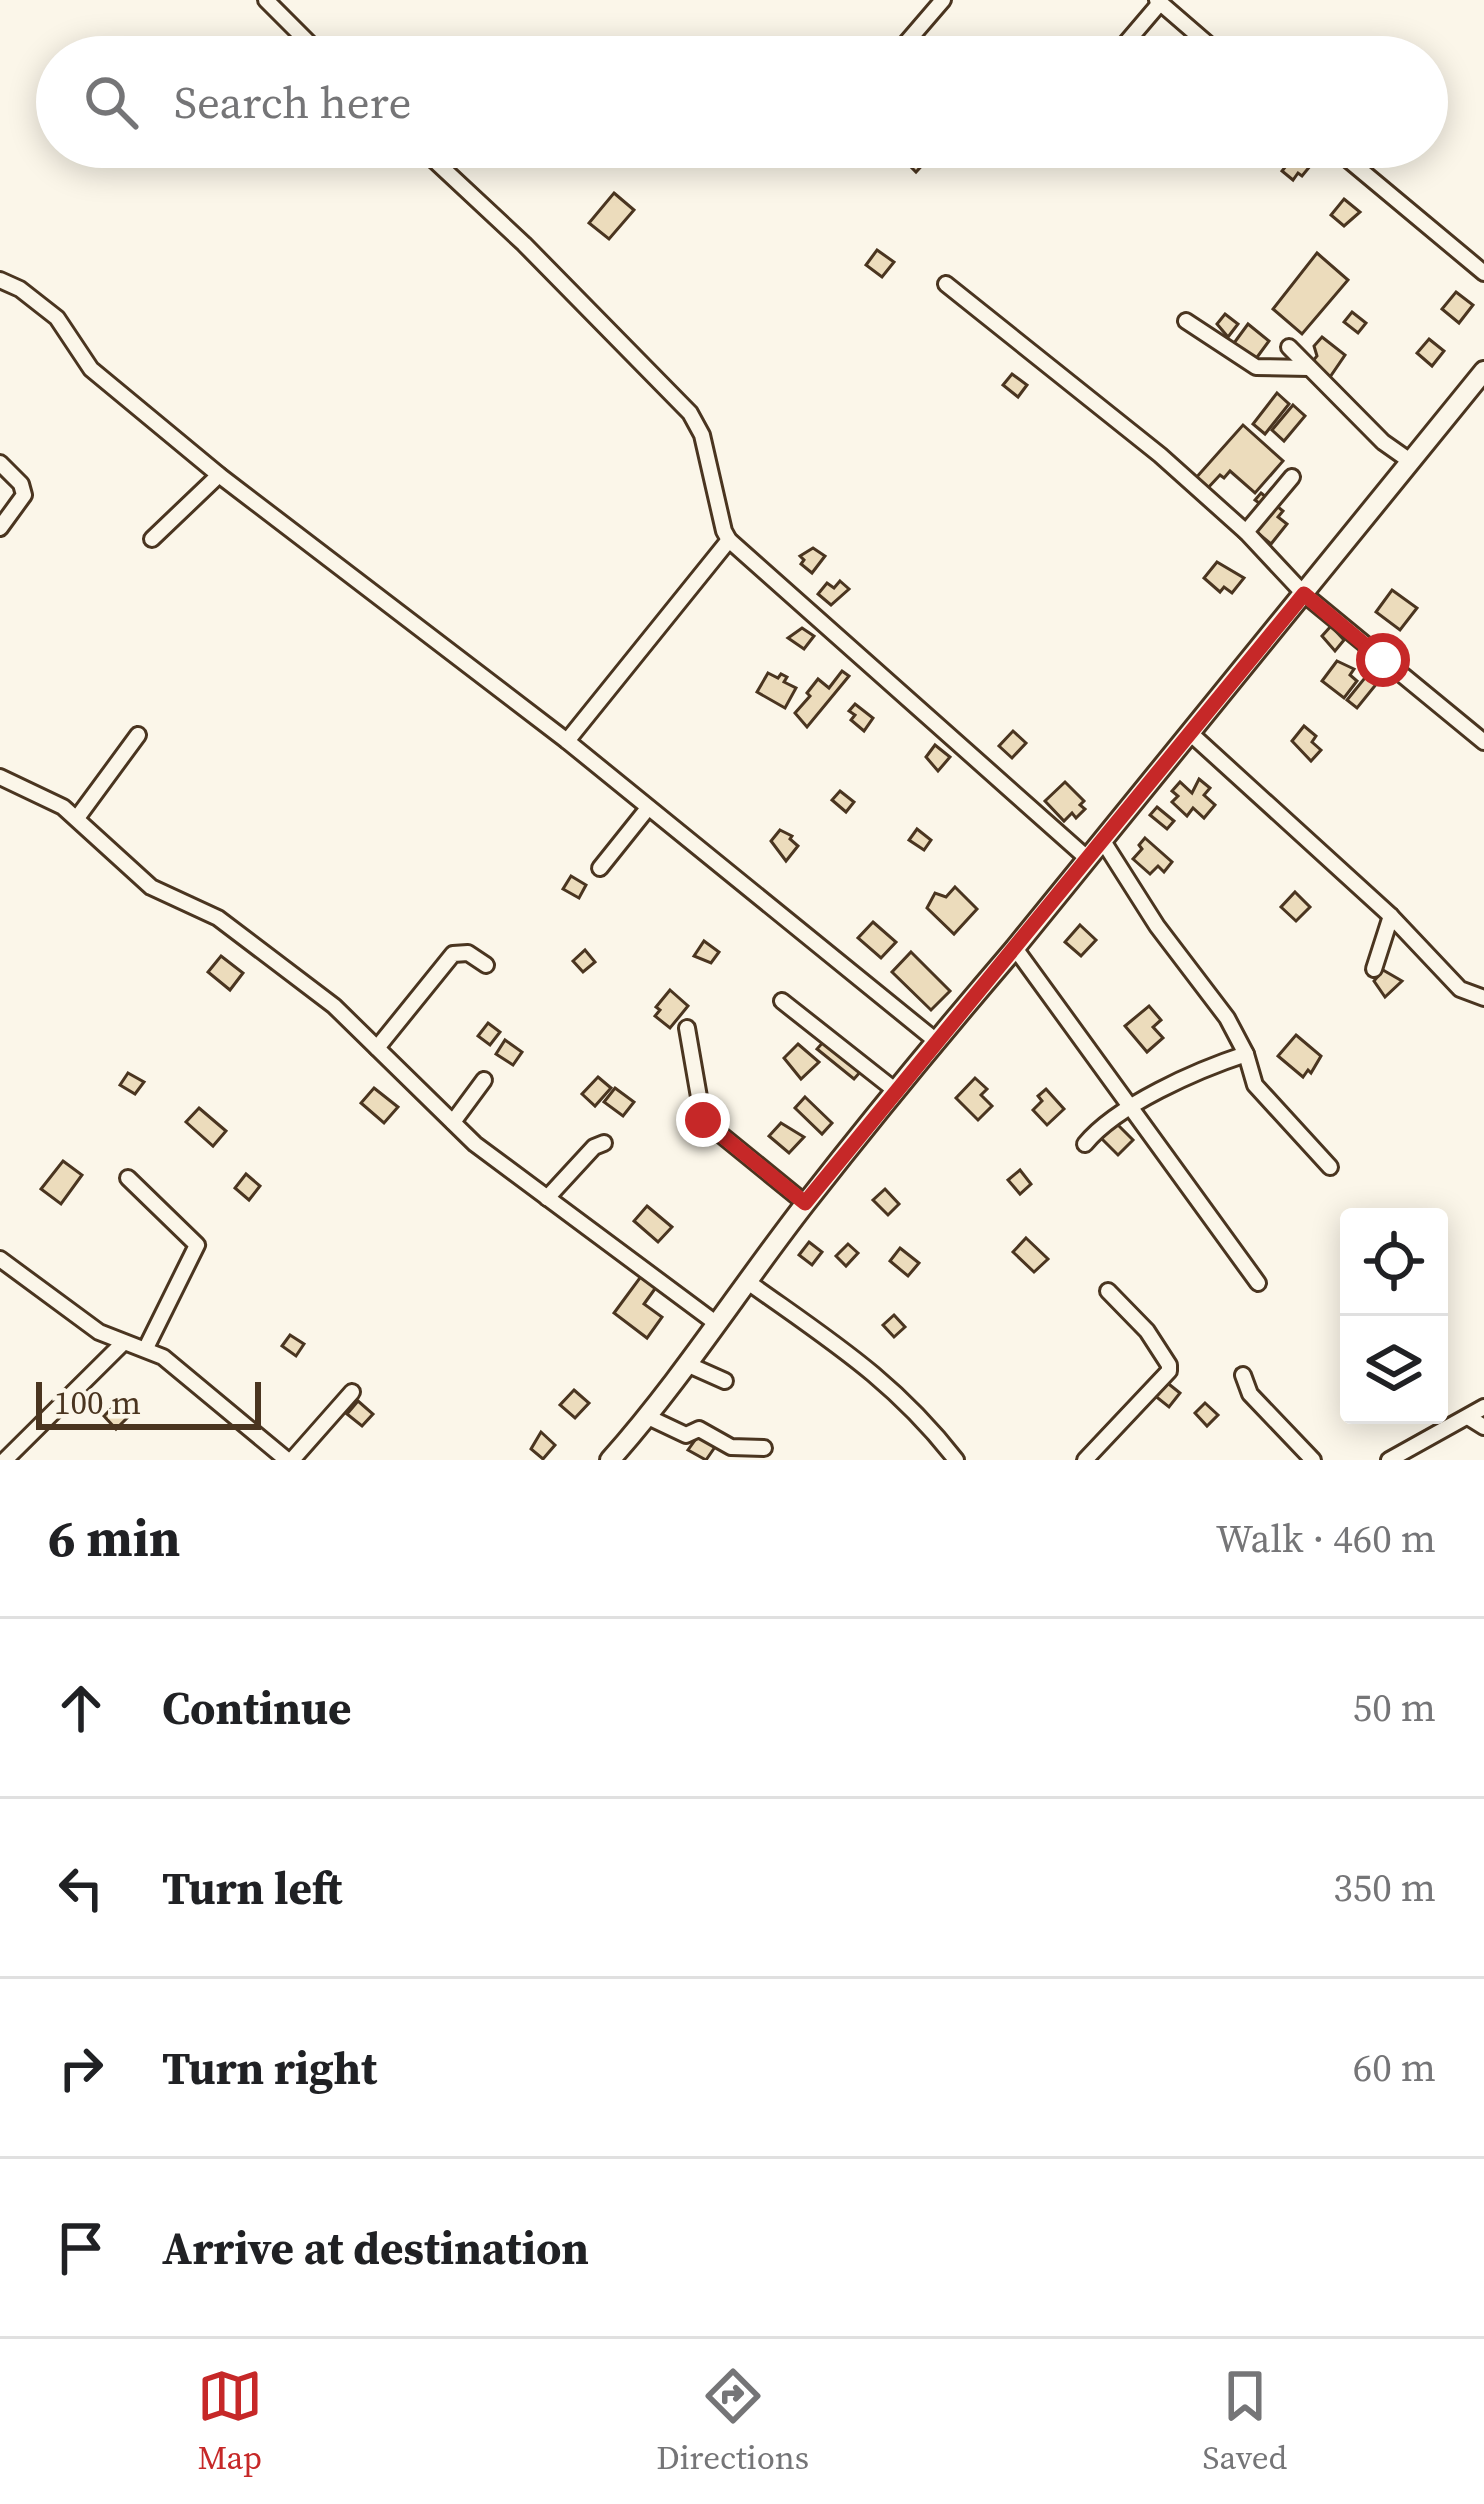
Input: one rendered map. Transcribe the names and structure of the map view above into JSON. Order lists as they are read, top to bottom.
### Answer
{
  "scale_bar": "100 m",
  "page": {
    "search": "Search here",
    "scale": "100 m",
    "heading": ["6 min", "Walk · 460 m"],
    "list": [
      ["Continue", "50 m"],
      ["Turn left", "350 m"],
      ["Turn right", "60 m"],
      "Arrive at destination"
    ],
    "nav": ["Map", "Directions", "Saved"]
  }
}
